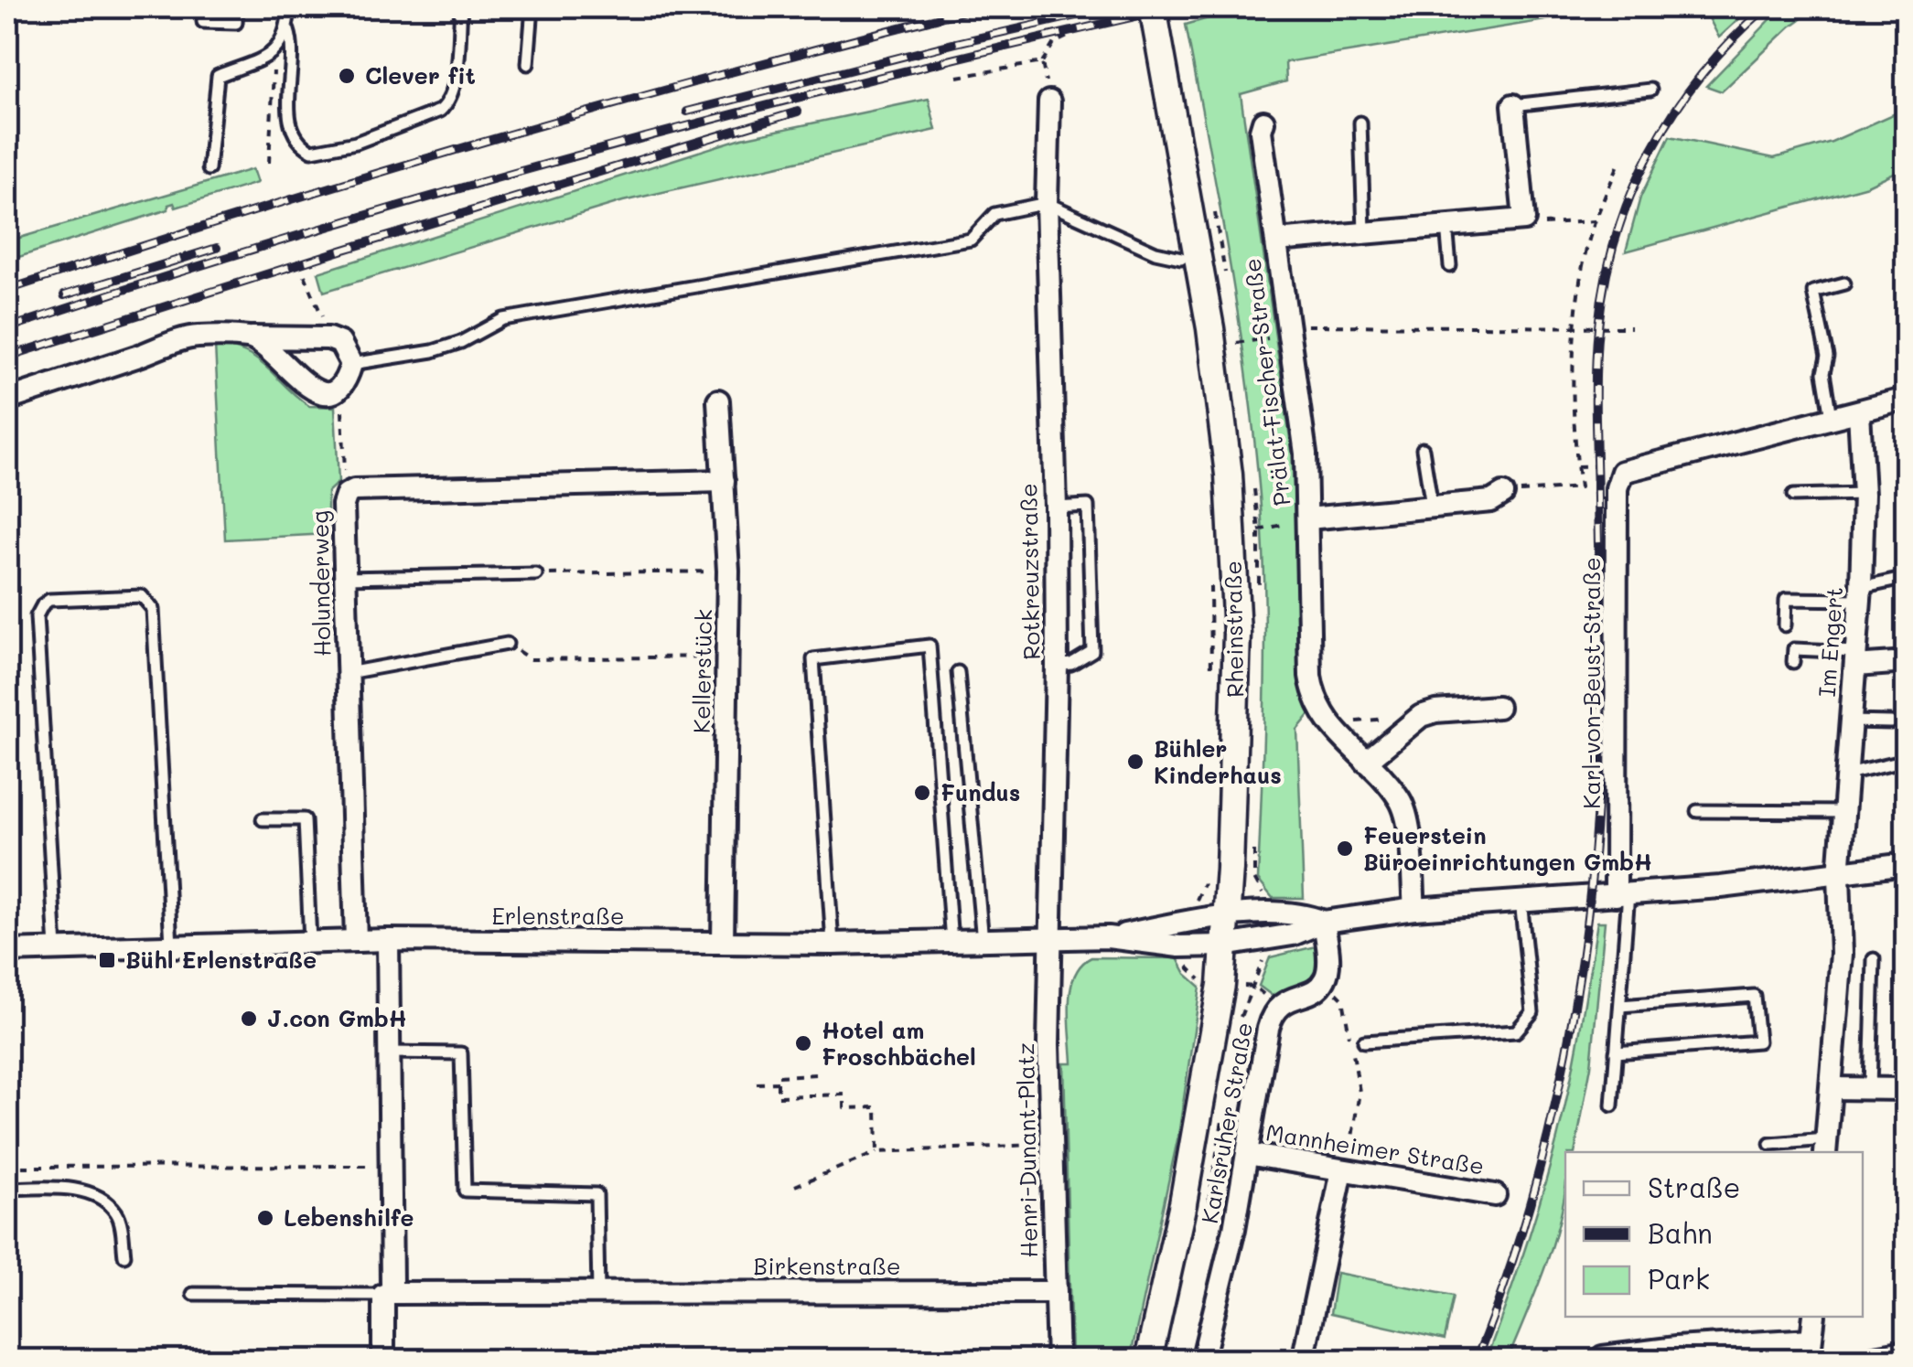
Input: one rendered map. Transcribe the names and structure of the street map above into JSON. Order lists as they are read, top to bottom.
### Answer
{
  "streets": {
    "street": [
      "Prälat-Fischer-Straße",
      "Rotkreuzstraße",
      "Holunderweg",
      "Rheinstraße",
      "Im Engert",
      "Kellerstück",
      "Karl-von-Beust-Straße",
      "Erlenstraße",
      "Karlsruher Straße",
      "Mannheimer Straße",
      "Henri-Dunant-Platz",
      "Birkenstraße"
    ]
  },
  "crossings": [
    ["Rotkreuzstraße", "Erlenstraße"],
    ["Rotkreuzstraße", "Henri-Dunant-Platz"],
    ["Holunderweg", "Kellerstück"],
    ["Holunderweg", "Erlenstraße"],
    ["Rheinstraße", "Erlenstraße"],
    ["Kellerstück", "Erlenstraße"],
    ["Erlenstraße", "Henri-Dunant-Platz"],
    ["Karlsruher Straße", "Mannheimer Straße"],
    ["Henri-Dunant-Platz", "Birkenstraße"]
  ],
  "places": {
    "other": [
      "Clever fit",
      "Bühler Kinderhaus",
      "Fundus",
      "Feuerstein Büroeinrichtungen GmbH",
      "J.con GmbH",
      "Hotel am Froschbächel",
      "Lebenshilfe"
    ],
    "transit": ["Bühl Erlenstraße"]
  },
  "legend": ["Straße", "Bahn", "Park"]
}
